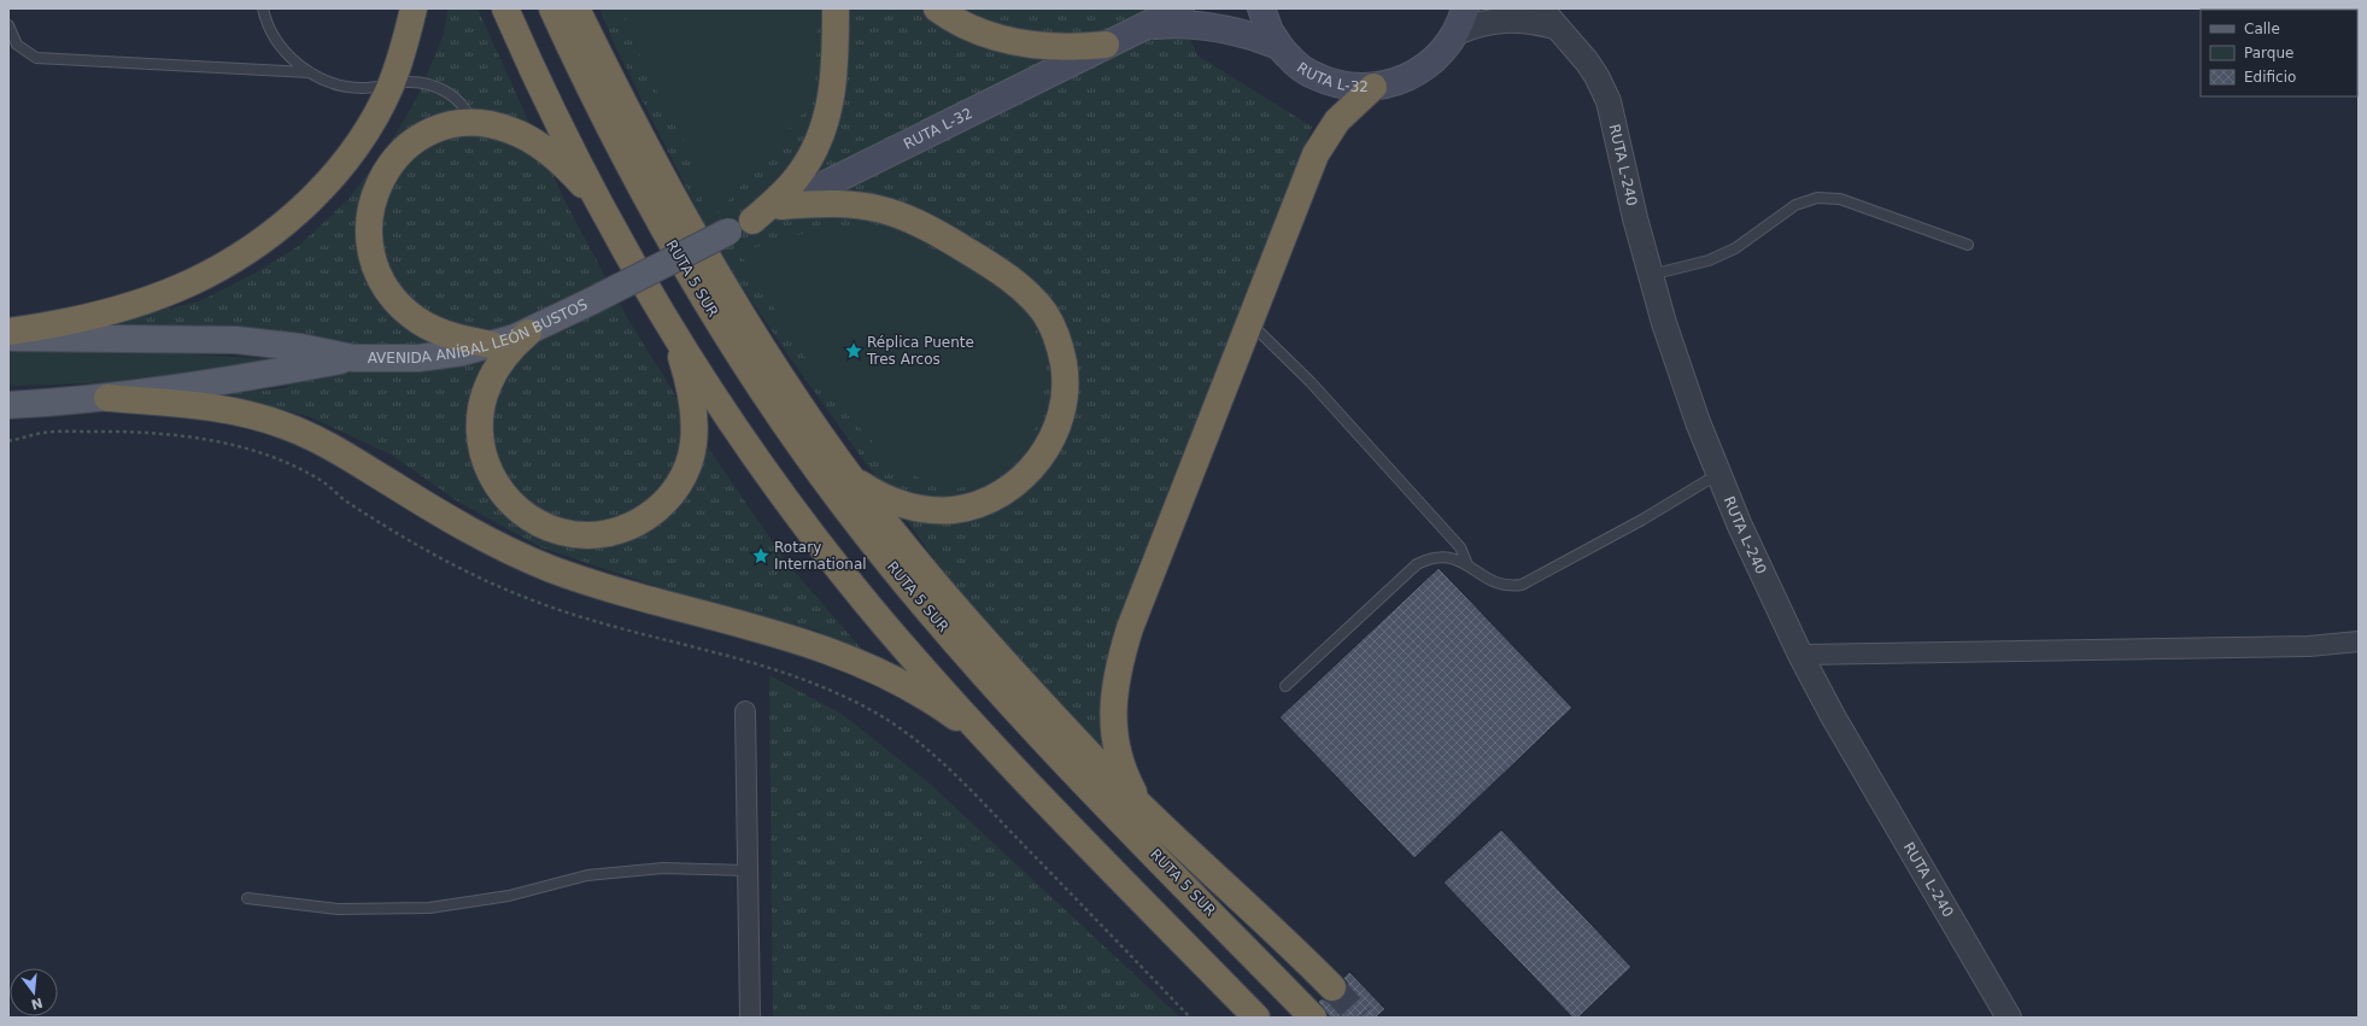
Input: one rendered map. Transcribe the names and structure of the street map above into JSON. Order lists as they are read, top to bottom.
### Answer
{
  "streets": {
    "highway": ["RUTA 5 SUR"],
    "main road": ["RUTA L-32", "AVENIDA ANÍBAL LEÓN BUSTOS"],
    "street": ["RUTA L-240"]
  },
  "crossings": [
    ["RUTA L-32", "RUTA L-240"],
    ["RUTA L-32", "AVENIDA ANÍBAL LEÓN BUSTOS"]
  ],
  "places": {
    "place": ["Réplica Puente Tres Arcos", "Rotary International"]
  },
  "legend": ["Calle", "Parque", "Edificio"],
  "north": "bottom"
}
